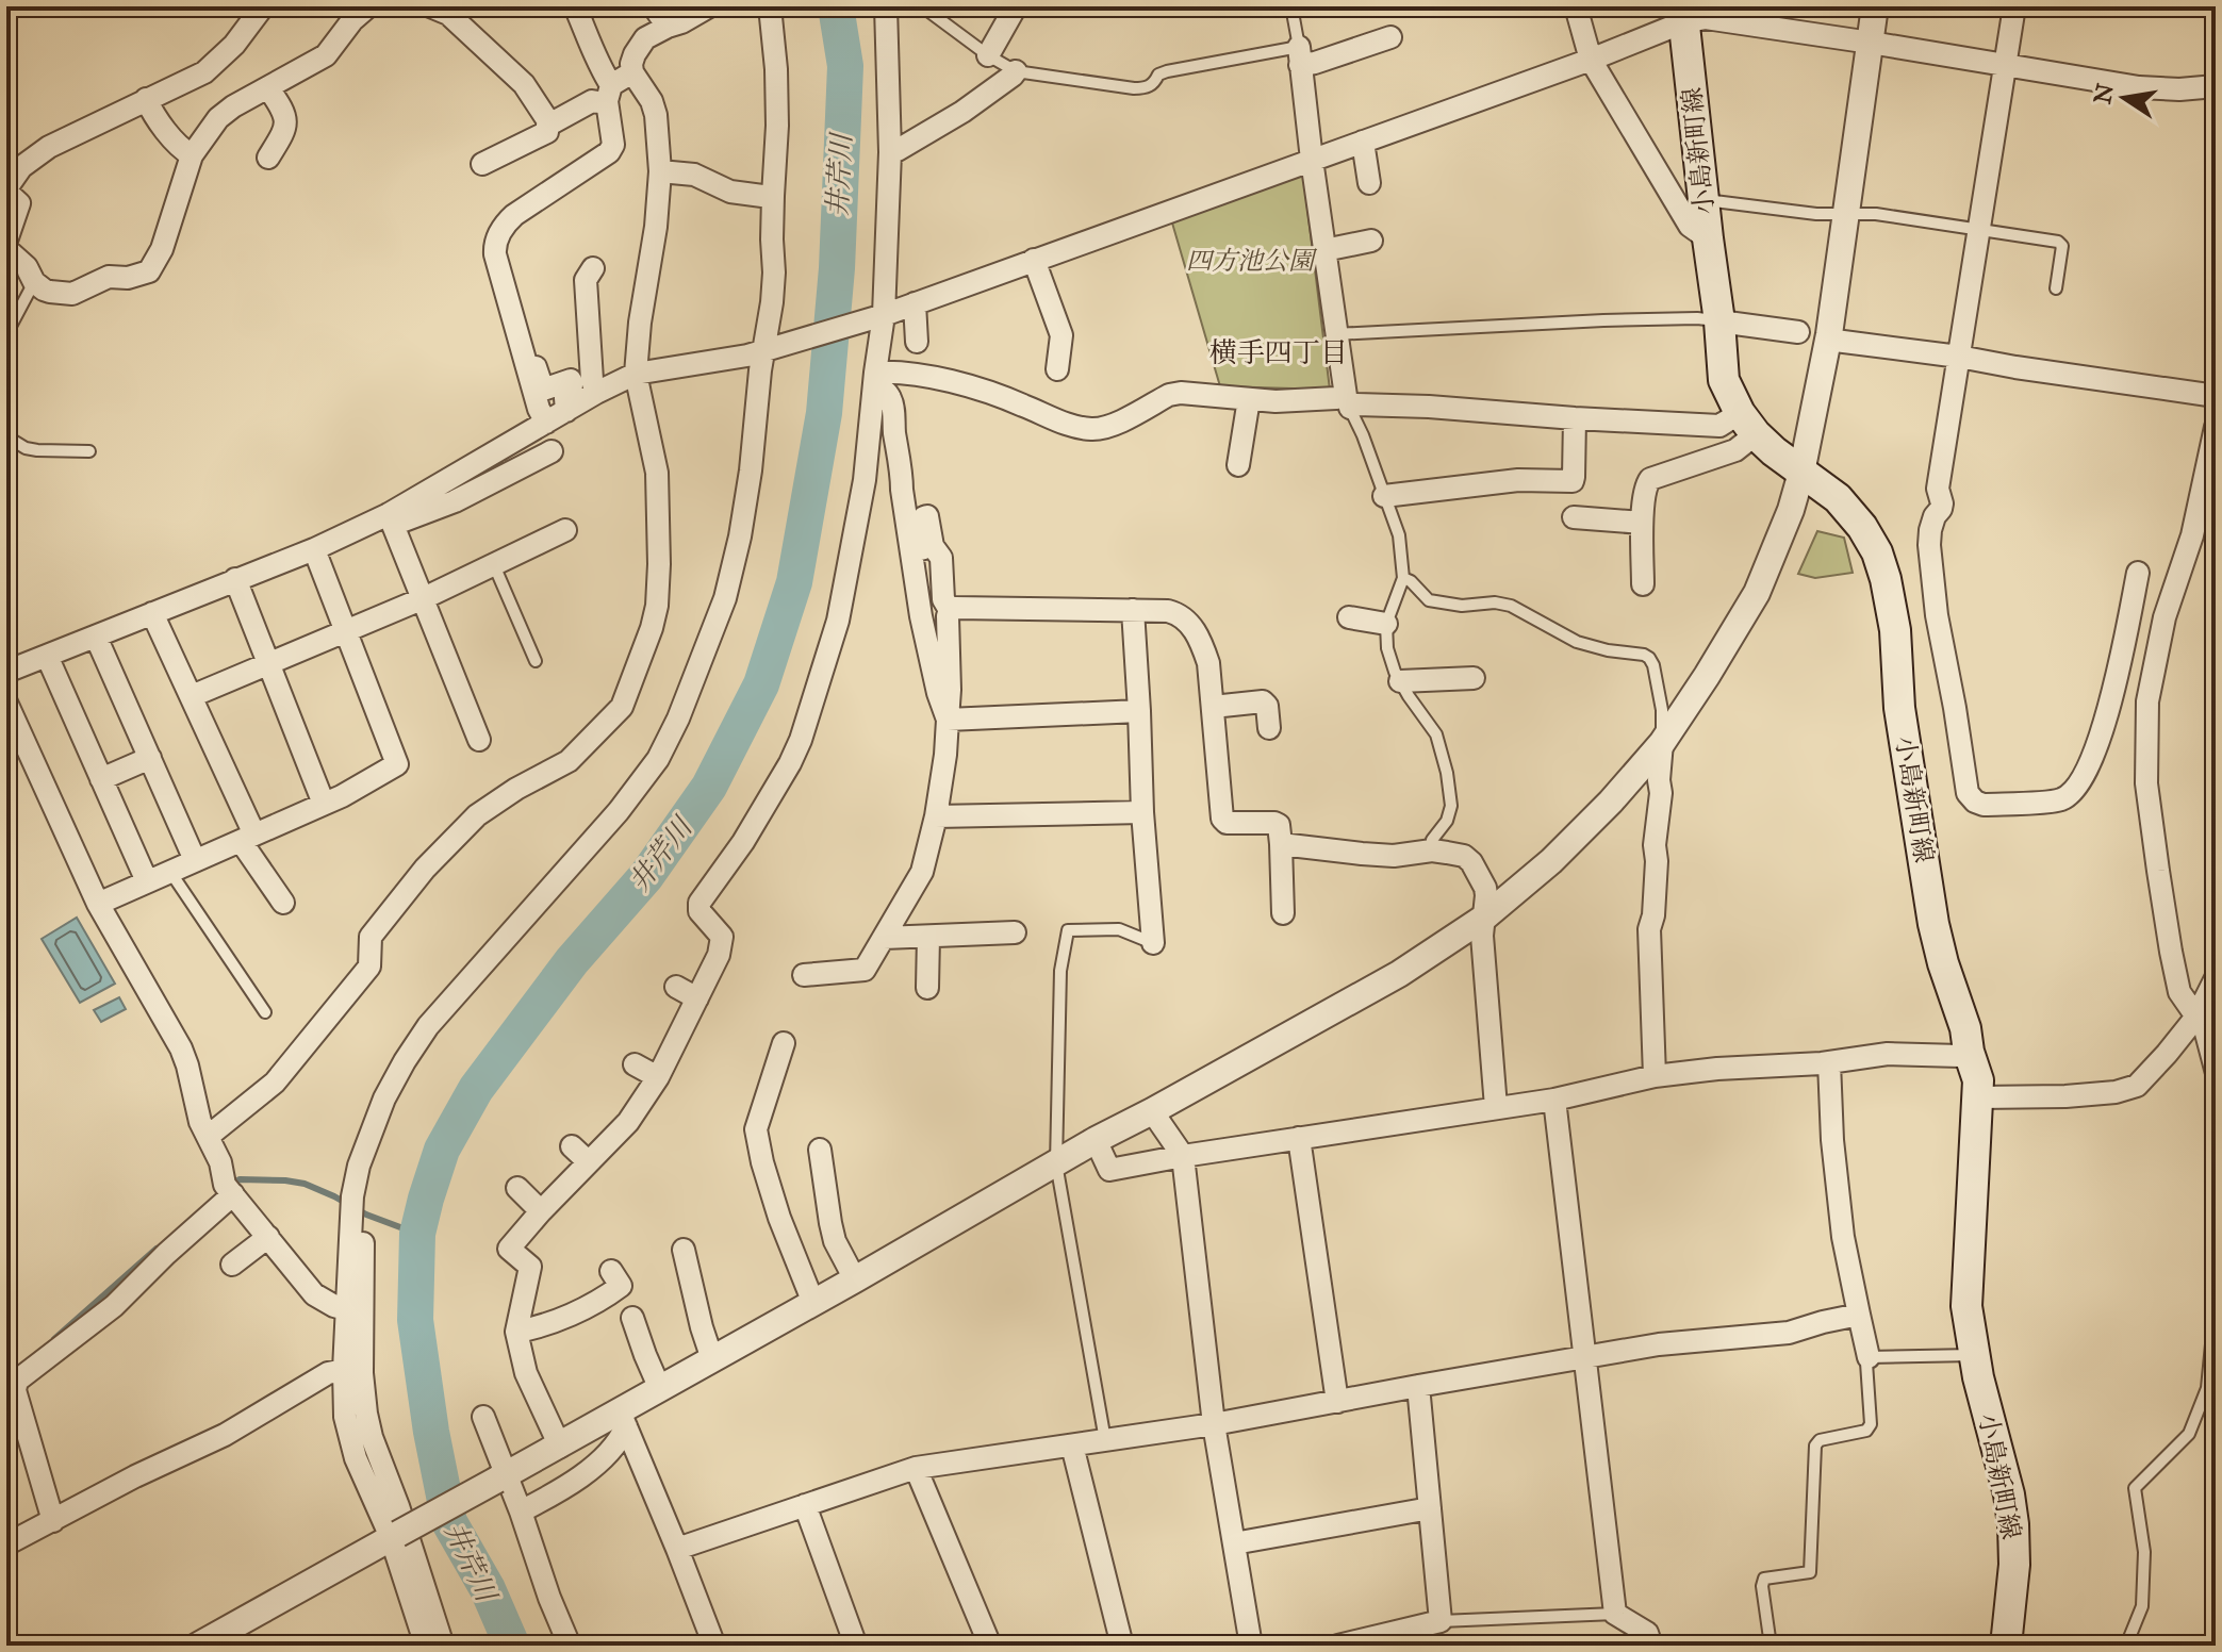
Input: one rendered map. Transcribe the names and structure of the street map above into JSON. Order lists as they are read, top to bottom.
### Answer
{
  "streets": {
    "main road": ["小島新町線"]
  },
  "districts": ["横手四丁目"],
  "water": ["井芹川"],
  "parks": ["四方池公園"],
  "north": "left"
}
